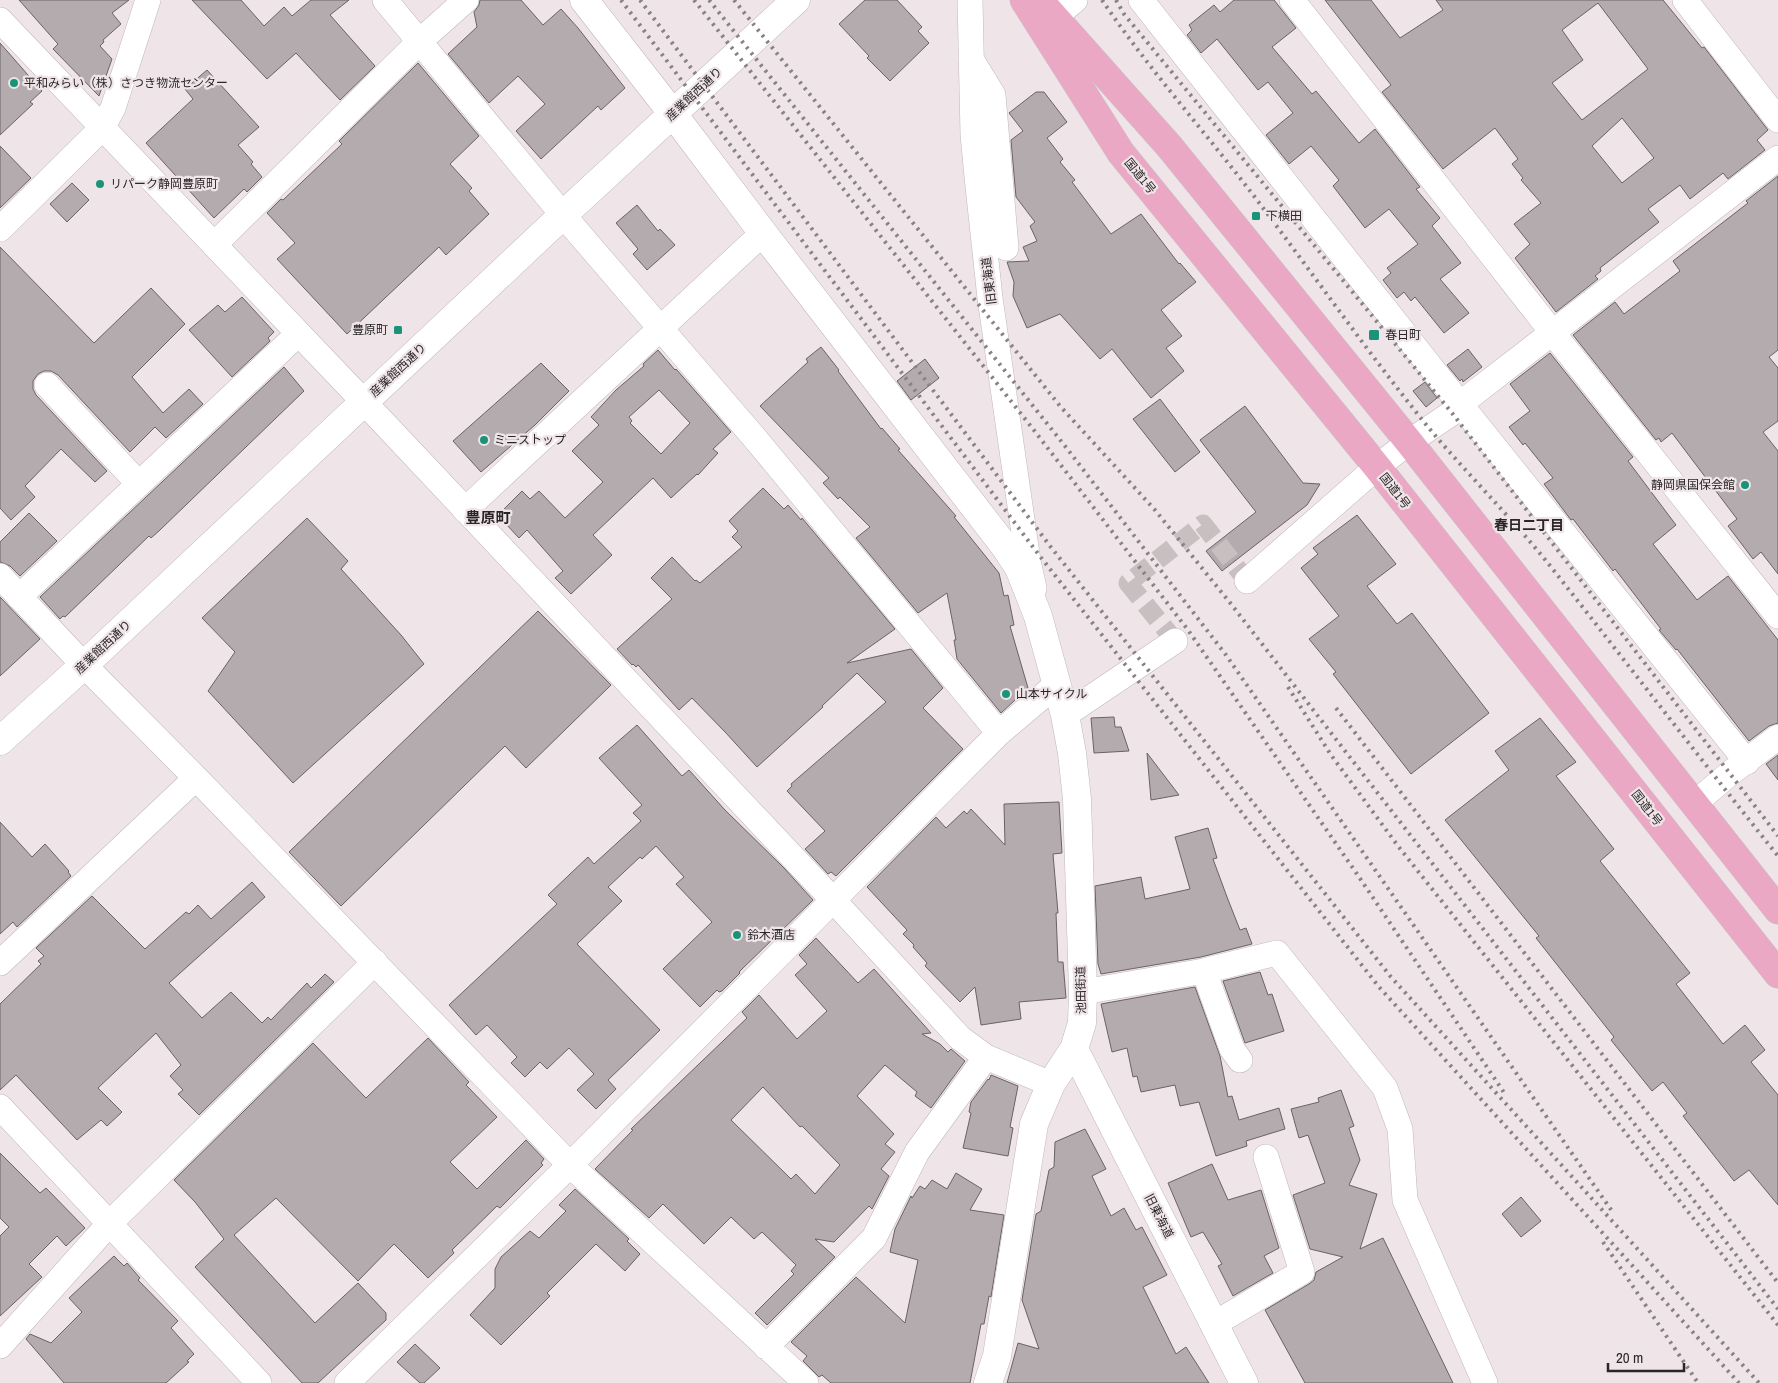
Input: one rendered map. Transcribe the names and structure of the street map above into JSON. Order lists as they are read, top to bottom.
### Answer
{
  "streets": {
    "highway": ["国道1号"],
    "street": ["産業館西通り", "旧東海道", "池田街道"]
  },
  "crossings": [
    ["産業館西通り", "池田街道"],
    ["旧東海道", "池田街道"]
  ],
  "districts": ["豊原町", "春日二丁目"],
  "places": {
    "other": [
      "平和みらい（株）さつき物流センター",
      "リパーク静岡豊原町",
      "ミニストップ",
      "静岡県国保会館",
      "山本サイクル",
      "鈴木酒店"
    ],
    "transit": ["下横田", "豊原町", "春日町"]
  },
  "scale_bar": "20 m"
}
